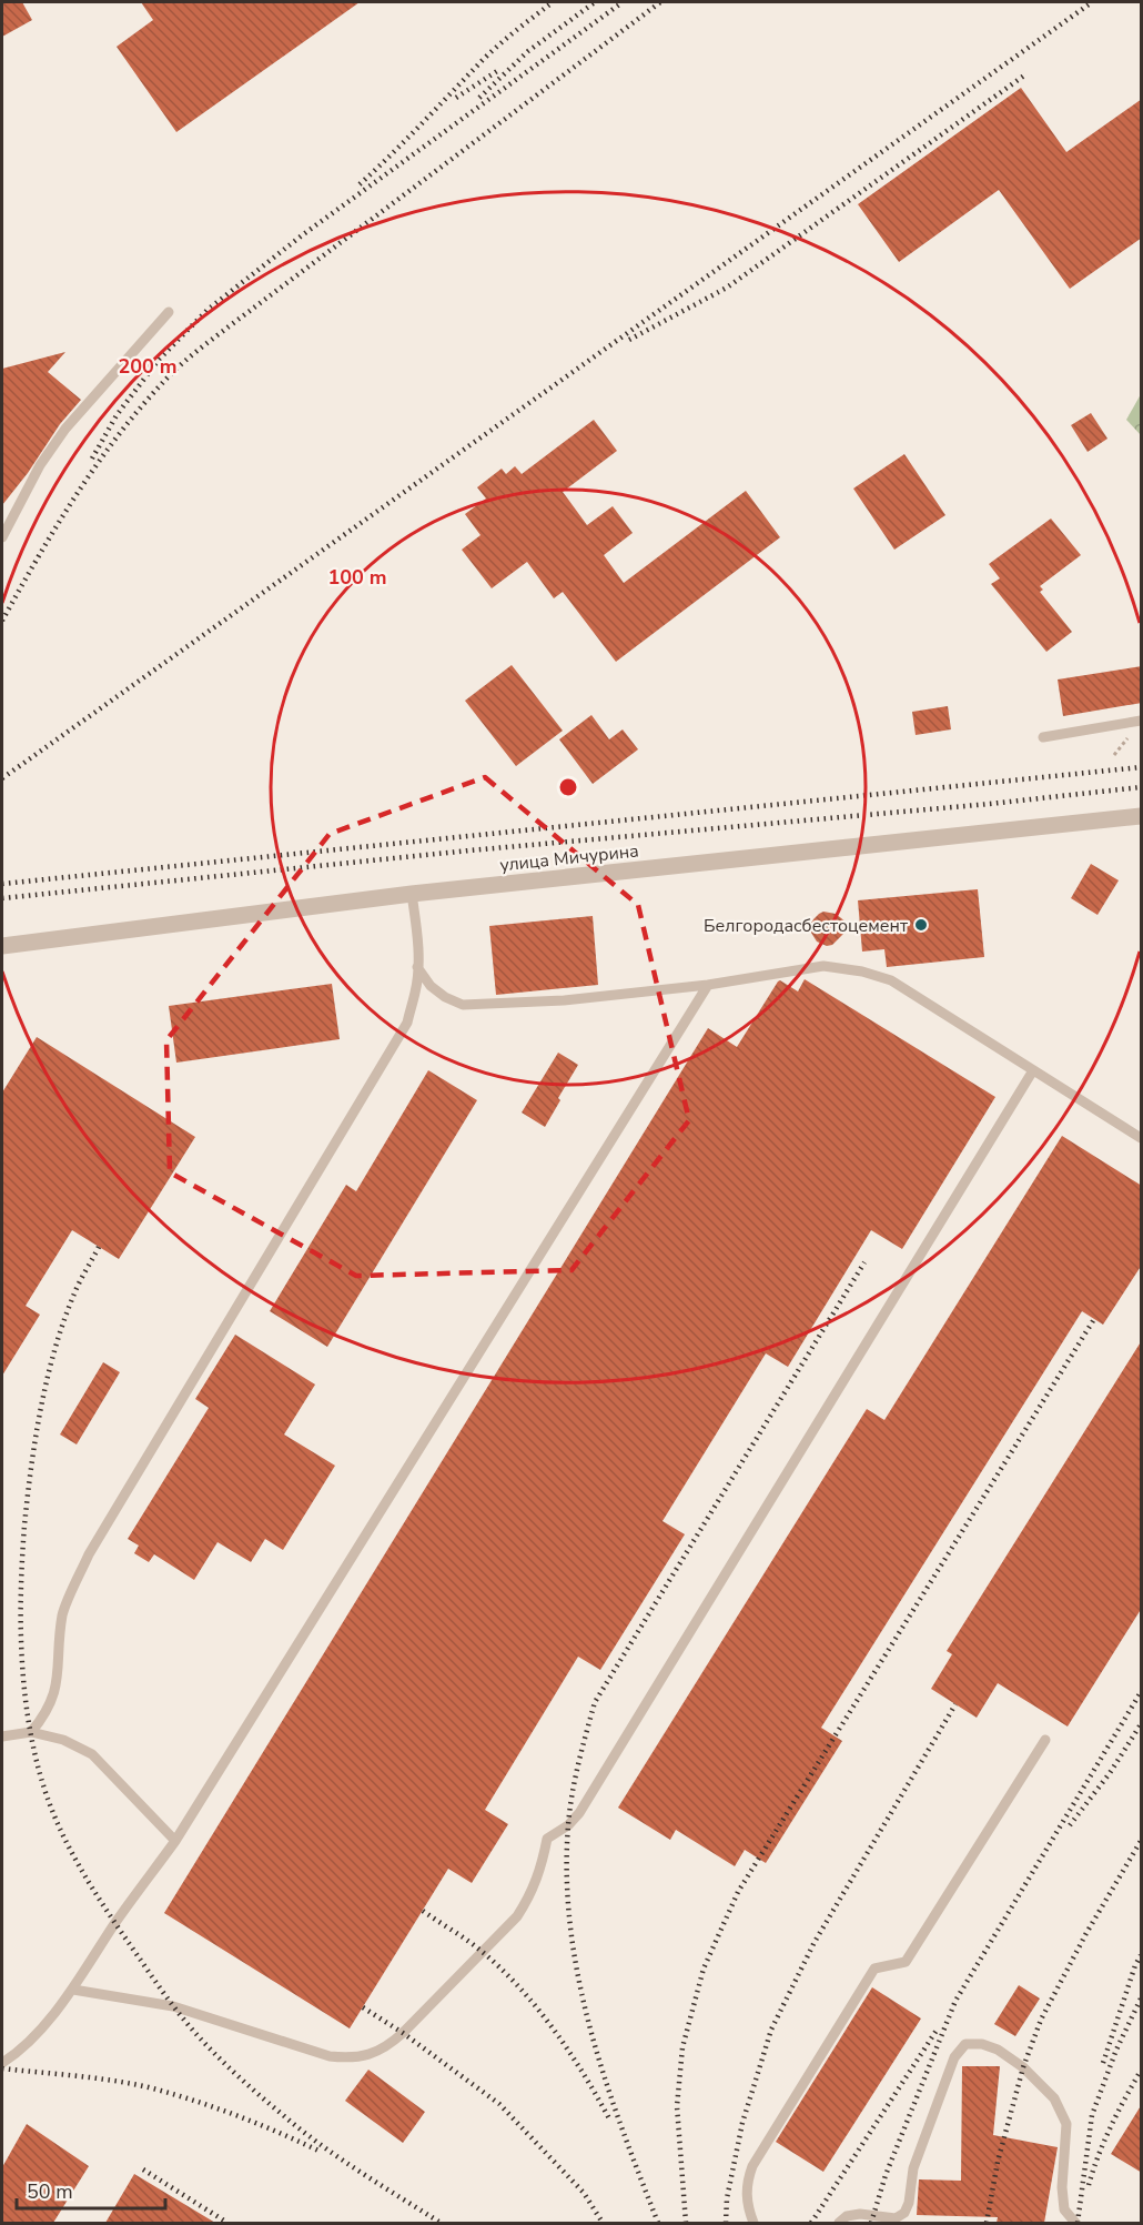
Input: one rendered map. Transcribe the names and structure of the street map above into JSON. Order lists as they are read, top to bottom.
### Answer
{
  "streets": {
    "street": ["улица Мичурина"]
  },
  "places": ["Белгородасбестоцемент"],
  "scale_bar": "50 m",
  "rings": ["200 m", "100 m"]
}
